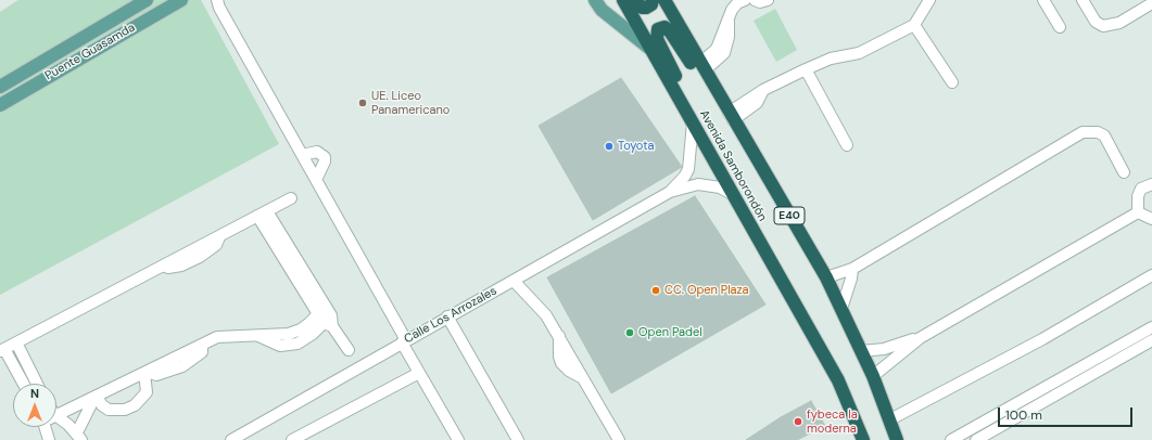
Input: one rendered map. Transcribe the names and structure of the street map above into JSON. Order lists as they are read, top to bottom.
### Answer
{
  "streets": {
    "highway": ["Avenida Samborondón", "E40"],
    "main road": ["Puente Guasamda"],
    "street": ["Calle Los Arrozales"]
  },
  "crossings": [
    ["Avenida Samborondón", "Calle Los Arrozales"]
  ],
  "places": [
    "UE. Liceo Panamericano",
    "Toyota",
    "CC. Open Plaza",
    "Open Padel",
    "fybeca la moderna"
  ],
  "scale_bar": "100 m",
  "north": "top"
}
